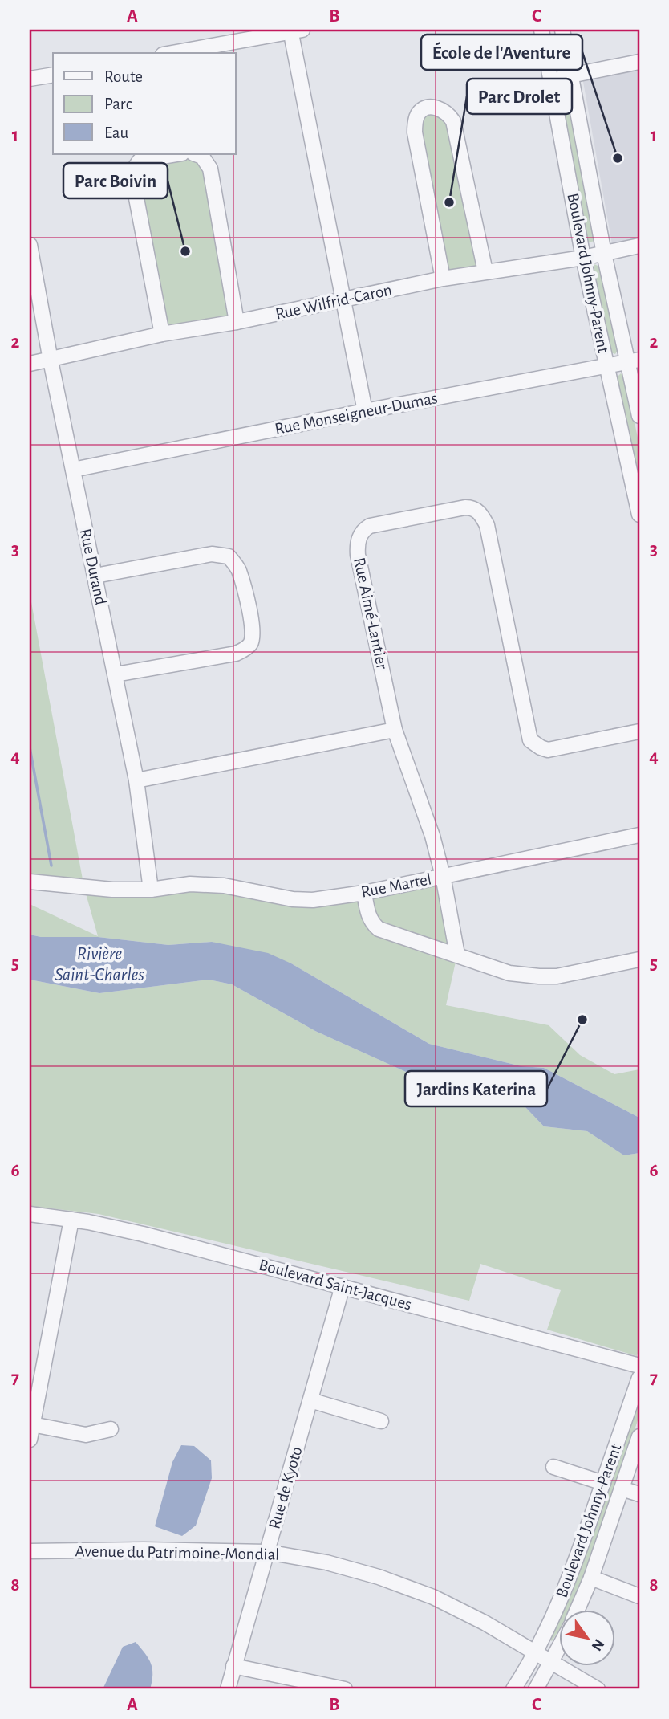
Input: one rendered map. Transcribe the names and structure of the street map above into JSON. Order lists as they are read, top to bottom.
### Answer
{
  "streets": {
    "street": [
      "Boulevard Johnny-Parent",
      "Rue Wilfrid-Caron",
      "Rue Monseigneur-Dumas",
      "Rue Durand",
      "Rue Aimé-Lantier",
      "Rue Martel",
      "Boulevard Saint-Jacques",
      "Rue de Kyoto",
      "Avenue du Patrimoine-Mondial"
    ]
  },
  "crossings": [
    ["Boulevard Johnny-Parent", "Rue Wilfrid-Caron"],
    ["Boulevard Johnny-Parent", "Rue Monseigneur-Dumas"],
    ["Boulevard Johnny-Parent", "Avenue du Patrimoine-Mondial"],
    ["Rue Wilfrid-Caron", "Rue Durand"],
    ["Rue Monseigneur-Dumas", "Rue Durand"],
    ["Rue Durand", "Rue Martel"],
    ["Rue Aimé-Lantier", "Rue Martel"],
    ["Boulevard Saint-Jacques", "Rue de Kyoto"],
    ["Rue de Kyoto", "Avenue du Patrimoine-Mondial"]
  ],
  "water": ["Rivière Saint-Charles"],
  "places": [
    "École de l'Aventure",
    "Parc Drolet",
    "Parc Boivin",
    "Jardins Katerina"
  ],
  "legend": ["Route", "Parc", "Eau"],
  "north": "bottom right",
  "grid": {
    "columns": ["A", "B", "C"],
    "rows": [
      "1",
      "2",
      "3",
      "4",
      "5",
      "6",
      "7",
      "8"
    ]
  }
}
